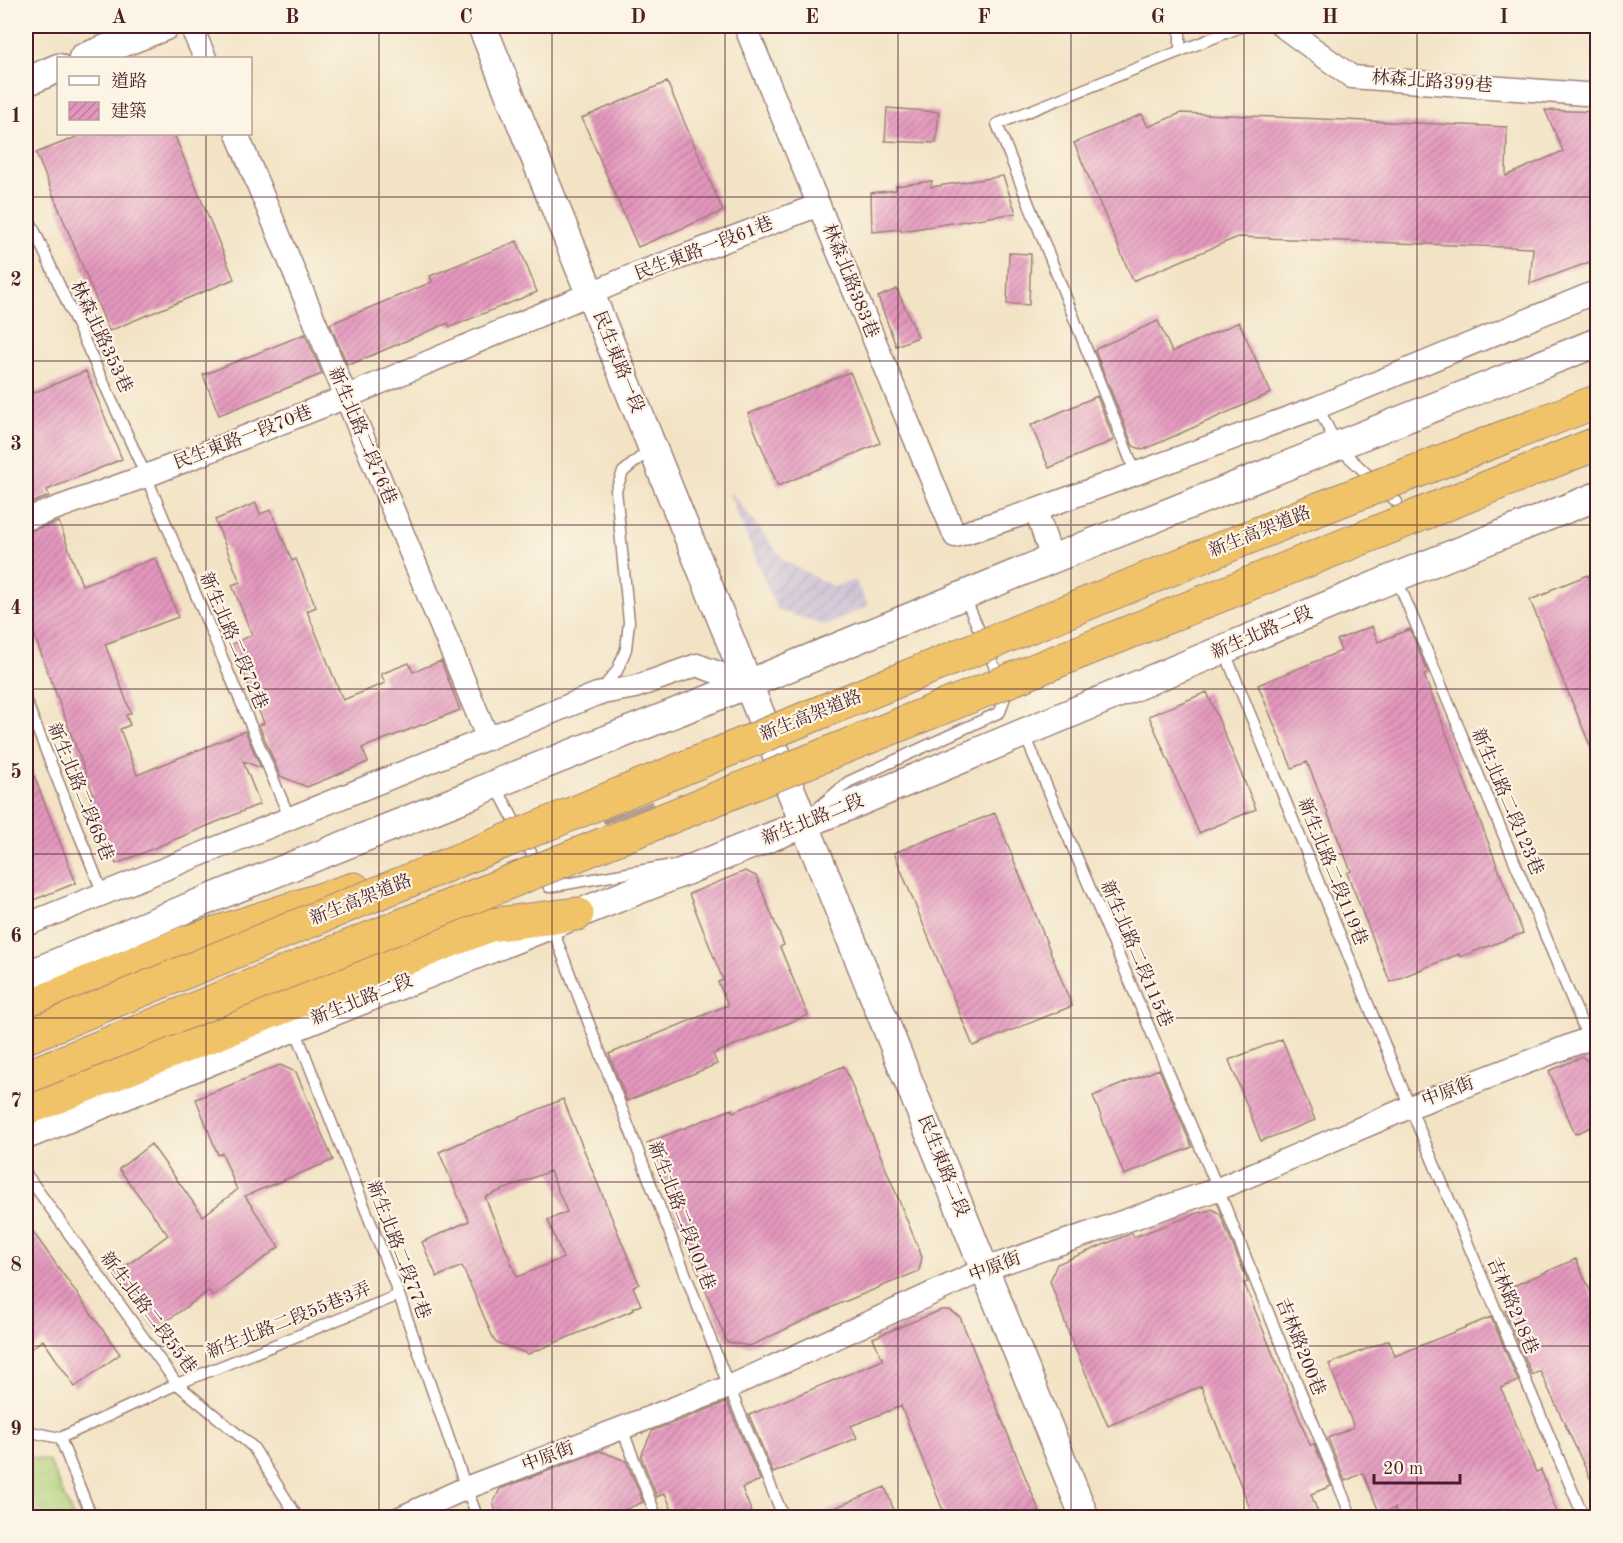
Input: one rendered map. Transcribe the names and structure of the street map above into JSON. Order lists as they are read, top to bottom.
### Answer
{
  "streets": {
    "highway": ["新生高架道路"],
    "street": [
      "林森北路399巷",
      "民生東路一段61巷",
      "林森北路383巷",
      "民生東路一段",
      "新生北路二段76巷",
      "民生東路一段70巷",
      "新生北路二段",
      "中原街",
      "民生東路二段"
    ],
    "lane": [
      "林森北路353巷",
      "新生北路二段72巷",
      "新生北路二段68巷",
      "新生北路二段123巷",
      "新生北路二段119巷",
      "新生北路二段115巷",
      "新生北路二段101巷",
      "新生北路二段77巷",
      "吉林路218巷",
      "新生北路二段55巷",
      "新生北路二段55巷3弄",
      "吉林路200巷"
    ]
  },
  "crossings": [
    ["民生東路一段61巷", "林森北路383巷"],
    ["民生東路一段61巷", "民生東路一段"],
    ["民生東路一段61巷", "民生東路一段70巷"],
    ["林森北路353巷", "民生東路一段70巷"],
    ["林森北路353巷", "新生北路二段72巷"],
    ["民生東路一段", "民生東路一段70巷"],
    ["民生東路一段", "民生東路二段"],
    ["新生北路二段76巷", "民生東路一段70巷"],
    ["民生東路一段70巷", "新生北路二段72巷"],
    ["新生北路二段", "新生北路二段123巷"],
    ["新生北路二段", "新生北路二段119巷"],
    ["新生北路二段", "新生北路二段115巷"],
    ["新生北路二段", "民生東路二段"],
    ["新生北路二段", "新生北路二段101巷"],
    ["新生北路二段", "新生北路二段77巷"],
    ["新生北路二段123巷", "中原街"],
    ["新生北路二段119巷", "中原街"],
    ["新生北路二段119巷", "吉林路218巷"],
    ["新生北路二段115巷", "中原街"],
    ["新生北路二段115巷", "吉林路200巷"],
    ["中原街", "民生東路二段"],
    ["中原街", "新生北路二段101巷"],
    ["中原街", "新生北路二段77巷"],
    ["中原街", "吉林路218巷"],
    ["中原街", "吉林路200巷"],
    ["新生北路二段77巷", "新生北路二段55巷3弄"],
    ["新生北路二段55巷", "新生北路二段55巷3弄"]
  ],
  "legend": ["道路", "建築"],
  "scale_bar": "20 m",
  "grid": {
    "columns": [
      "A",
      "B",
      "C",
      "D",
      "E",
      "F",
      "G",
      "H",
      "I"
    ],
    "rows": [
      "1",
      "2",
      "3",
      "4",
      "5",
      "6",
      "7",
      "8",
      "9"
    ]
  }
}
